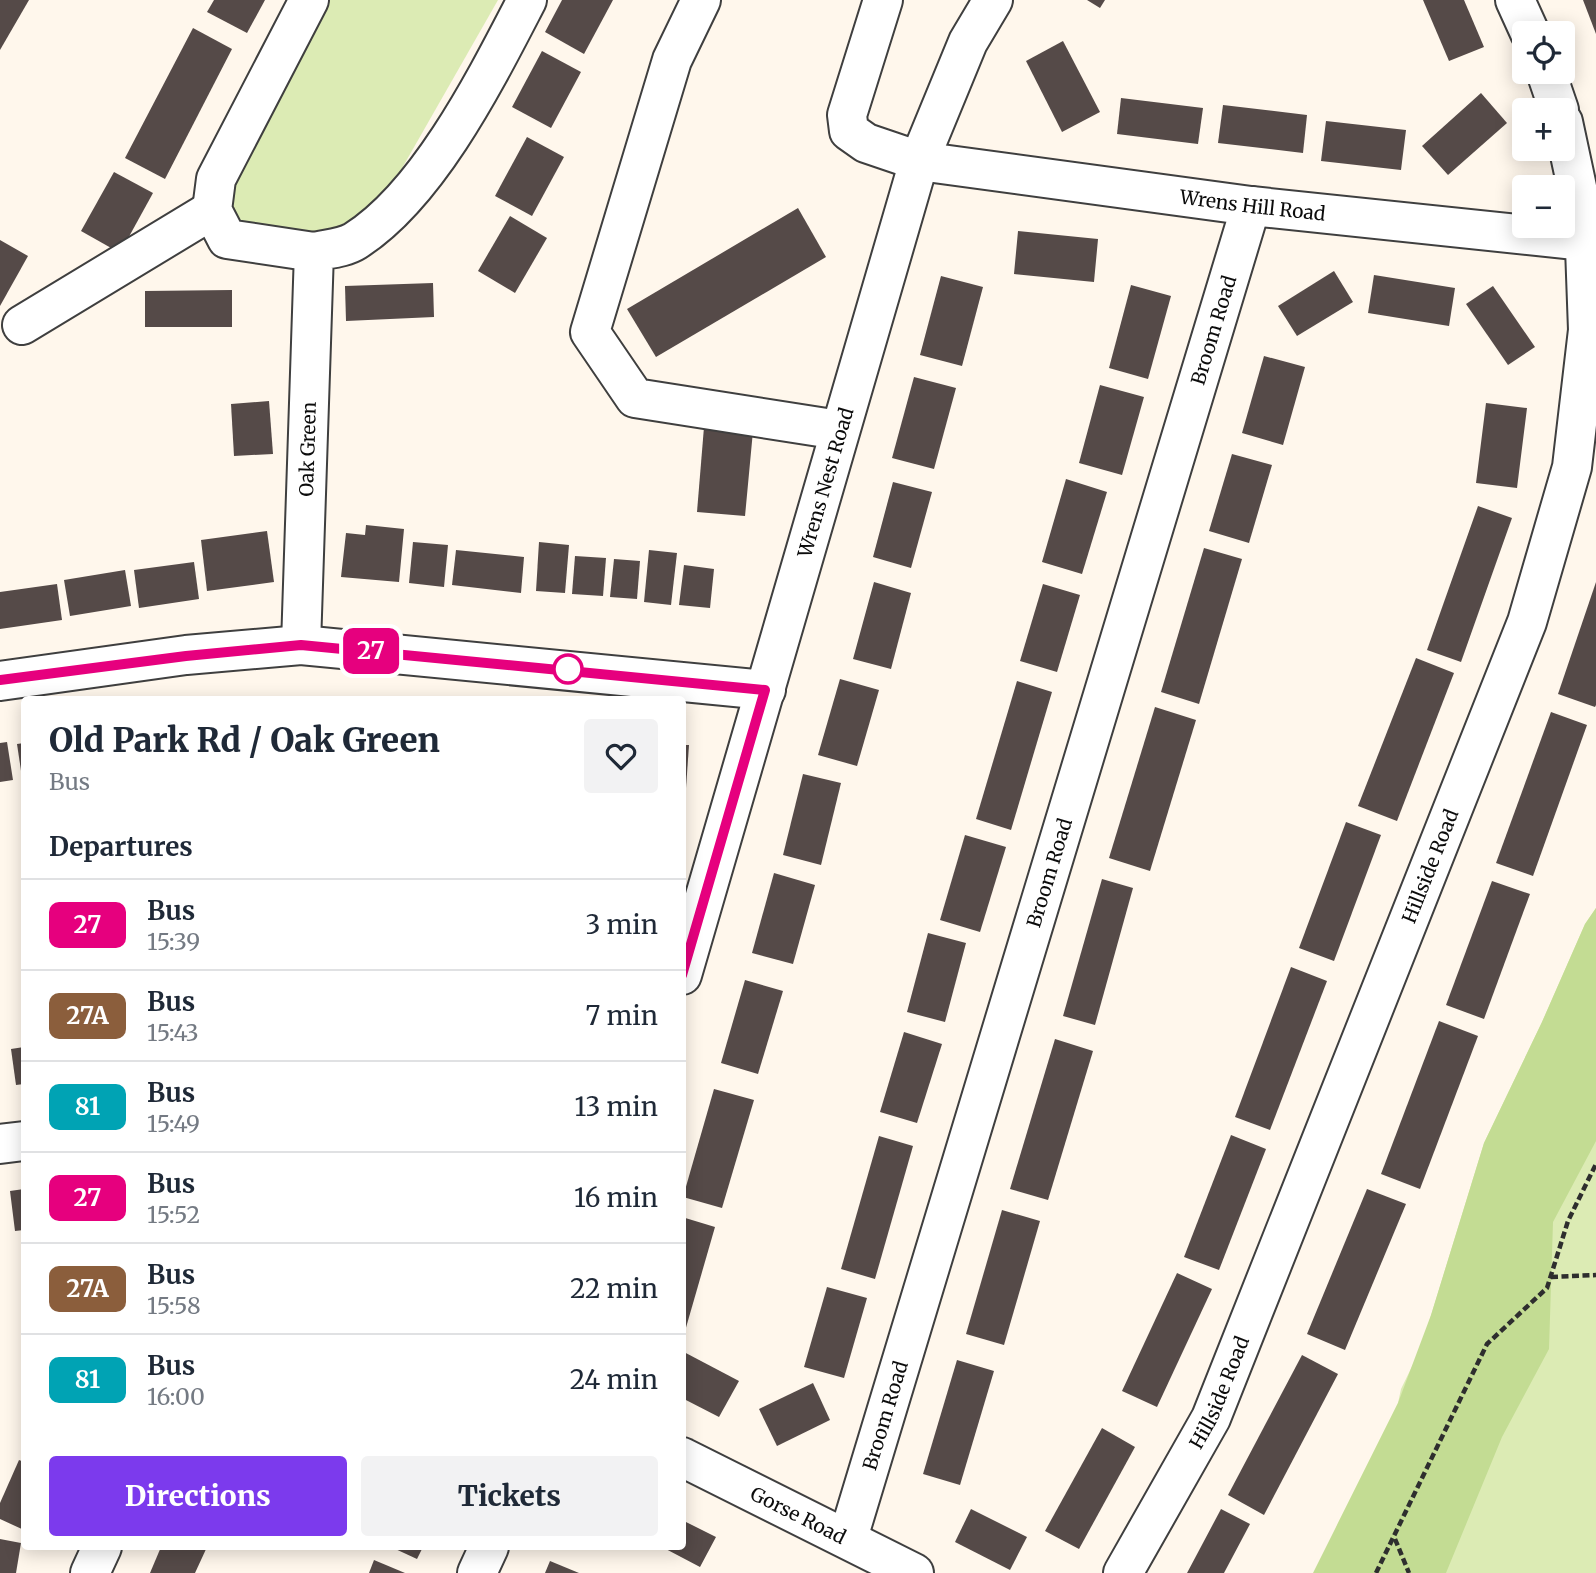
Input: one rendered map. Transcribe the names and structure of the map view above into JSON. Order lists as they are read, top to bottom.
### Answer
{
  "streets": {
    "street": [
      "Wrens Hill Road",
      "Broom Road",
      "Oak Green",
      "Wrens Nest Road",
      "Hillside Road",
      "Gorse Road"
    ]
  },
  "crossings": [
    ["Wrens Hill Road", "Broom Road"],
    ["Wrens Hill Road", "Wrens Nest Road"],
    ["Wrens Hill Road", "Hillside Road"],
    ["Broom Road", "Gorse Road"]
  ],
  "lines": ["bus line 27"],
  "page": {
    "on_map": "27",
    "map_buttons": ["+", "−"],
    "heading": [
      ["Old Park Rd / Oak Green", "Bus"],
      "Departures"
    ],
    "list": [
      {
        "mark": "27",
        "name": "Bus",
        "note": "15:39",
        "value": "3 min"
      },
      {
        "mark": "27A",
        "name": "Bus",
        "note": "15:43",
        "value": "7 min"
      },
      {
        "mark": "81",
        "name": "Bus",
        "note": "15:49",
        "value": "13 min"
      },
      {
        "mark": "27",
        "name": "Bus",
        "note": "15:52",
        "value": "16 min"
      },
      {
        "mark": "27A",
        "name": "Bus",
        "note": "15:58",
        "value": "22 min"
      },
      {
        "mark": "81",
        "name": "Bus",
        "note": "16:00",
        "value": "24 min"
      }
    ],
    "buttons": ["Directions", "Tickets"]
  }
}
